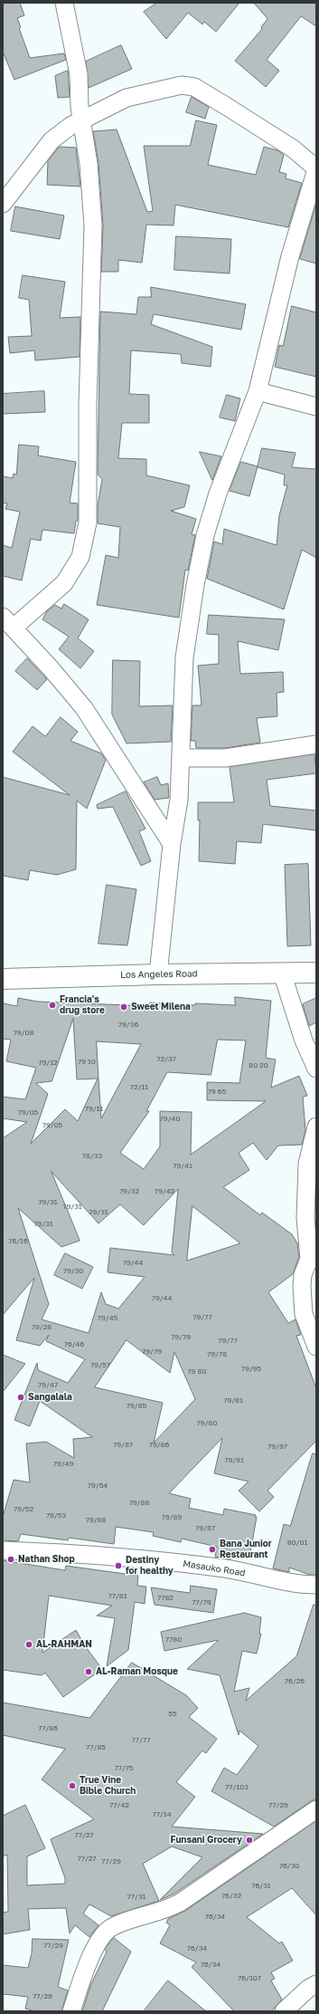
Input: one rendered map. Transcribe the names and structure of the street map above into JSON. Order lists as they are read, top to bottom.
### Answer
{
  "streets": {
    "main road": ["Los Angeles Road"],
    "street": ["Masauko Road"]
  },
  "places": [
    "Francia's drug store",
    "Sweet Milena",
    "Sangalala",
    "Bana Junior Restaurant",
    "Nathan Shop",
    "Destiny for healthy",
    "AL-RAHMAN",
    "AL-Raman Mosque",
    "True Vine Bible Church",
    "Funsani Grocery"
  ],
  "house_numbers": [
    "79/36",
    "79/08",
    "72/37",
    "79 10",
    "79/12",
    "80 20",
    "72/11",
    "79 65",
    "79/11",
    "79/05",
    "79/40",
    "79/05",
    "78/33",
    "79/41",
    "79/32",
    "79/42",
    "79/31",
    "79/31",
    "79/31",
    "79/31",
    "76/16",
    "79/44",
    "79/30",
    "79/44",
    "79/77",
    "79/45",
    "79/28",
    "79/79",
    "79/77",
    "76/46",
    "79/79",
    "79/78",
    "79/57",
    "79/95",
    "79 80",
    "79/47",
    "79/81",
    "79/85",
    "79/80",
    "79/87",
    "79/86",
    "79/97",
    "79/91",
    "79/49",
    "79/54",
    "79/88",
    "79/52",
    "79/53",
    "79/89",
    "79/88",
    "79/87",
    "80/01",
    "77/81",
    "7782",
    "77/79",
    "7780",
    "76/26",
    "55",
    "77/86",
    "77/77",
    "77/85",
    "77/75",
    "77/103",
    "77/42",
    "77/29",
    "77/14",
    "77/27",
    "77/27",
    "77/29",
    "76/30",
    "76/31",
    "76/32",
    "77/31",
    "76/34",
    "77/29",
    "76/34",
    "76/34",
    "76/107",
    "77/29"
  ]
}
